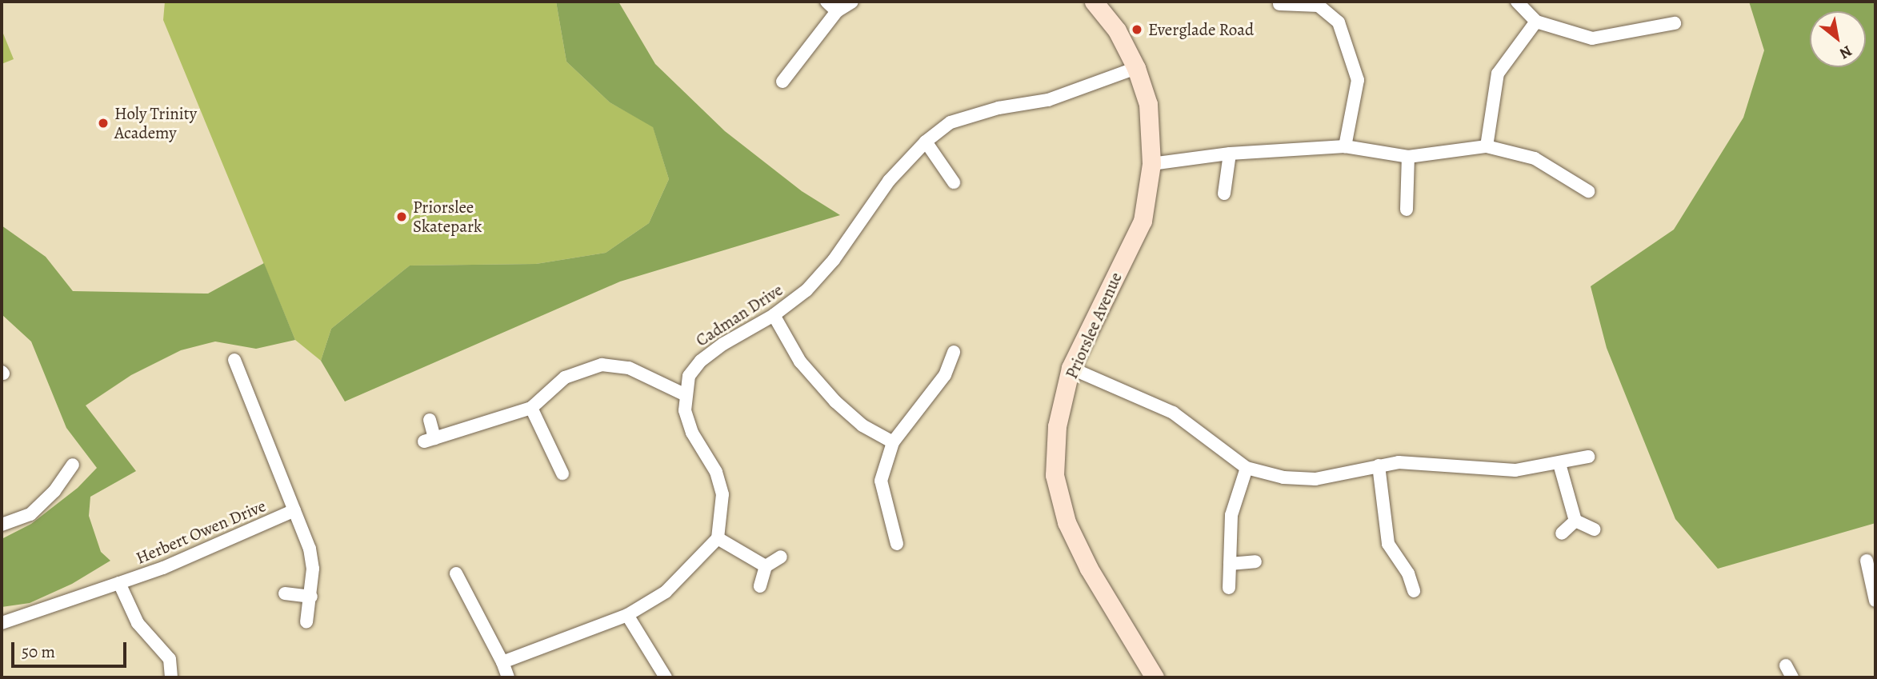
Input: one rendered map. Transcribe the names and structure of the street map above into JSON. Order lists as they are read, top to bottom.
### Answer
{
  "streets": {
    "street": ["Cadman Drive", "Priorslee Avenue", "Herbert Owen Drive"]
  },
  "crossings": [
    ["Cadman Drive", "Priorslee Avenue"]
  ],
  "places": ["Everglade Road", "Holy Trinity Academy", "Priorslee Skatepark"],
  "scale_bar": "50 m",
  "north": "bottom right"
}
